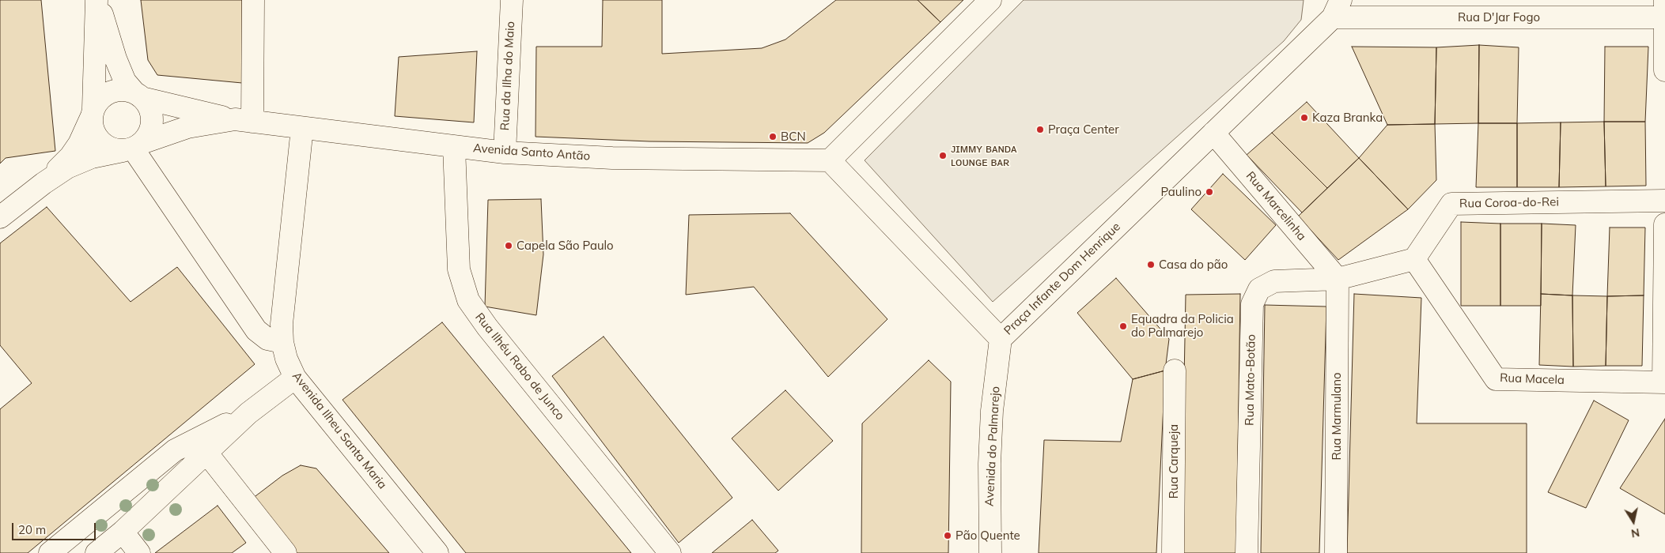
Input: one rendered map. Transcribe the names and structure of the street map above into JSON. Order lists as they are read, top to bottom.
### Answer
{
  "streets": {
    "street": [
      "Rua D'Jar Fogo",
      "Rua da Ilha do Maio",
      "Avenida Santo Antão",
      "Rua Coroa-do-Rei",
      "Rua Marcelinha",
      "Praça Infante Dom Henrique",
      "Rua Ilhéu Rabo de Junco",
      "Rua Macela",
      "Rua Mato-Botão",
      "Rua Marmulano",
      "Avenida Ilheu Santa Maria",
      "Avenida do Palmarejo",
      "Rua Carqueja"
    ]
  },
  "crossings": [
    ["Rua D'Jar Fogo", "Praça Infante Dom Henrique"],
    ["Rua da Ilha do Maio", "Avenida Santo Antão"],
    ["Avenida Santo Antão", "Praça Infante Dom Henrique"],
    ["Avenida Santo Antão", "Rua Ilhéu Rabo de Junco"],
    ["Avenida Santo Antão", "Avenida Ilheu Santa Maria"],
    ["Rua Coroa-do-Rei", "Rua Macela"],
    ["Rua Marcelinha", "Praça Infante Dom Henrique"],
    ["Rua Marcelinha", "Rua Mato-Botão"],
    ["Rua Marcelinha", "Rua Marmulano"],
    ["Praça Infante Dom Henrique", "Avenida do Palmarejo"],
    ["Rua Mato-Botão", "Rua Marmulano"]
  ],
  "places": [
    "Kaza Branka",
    "Praça Center",
    "BCN",
    "ᴊɪᴍᴍʏ ʙᴀɴᴅᴀ ʟᴏᴜɴɢᴇ ʙᴀʀ",
    "Paulino",
    "Capela São Paulo",
    "Casa do pão",
    "Equadra da Policia do Palmarejo",
    "Pão Quente"
  ],
  "scale_bar": "20 m",
  "north": "bottom"
}
